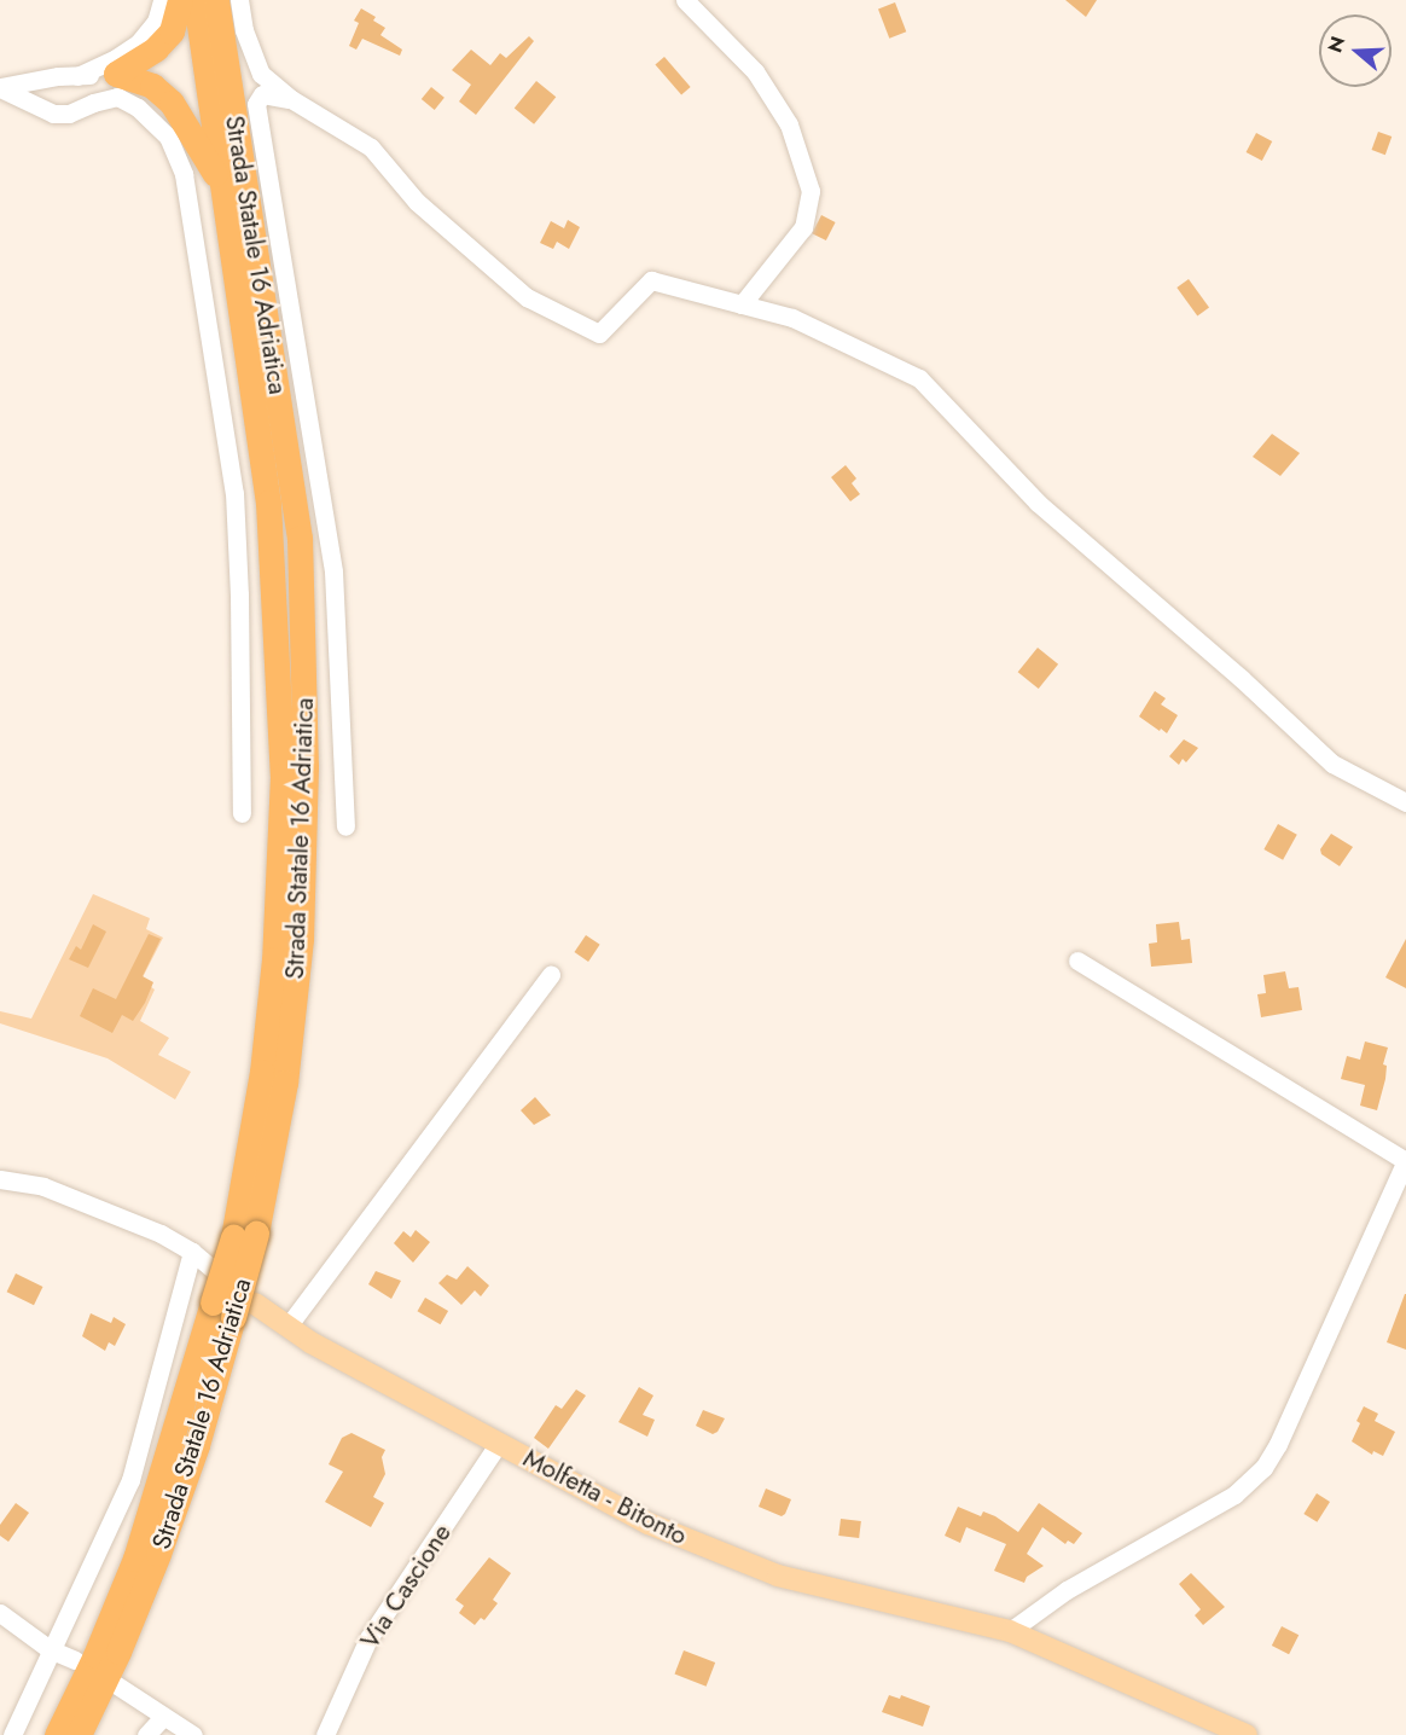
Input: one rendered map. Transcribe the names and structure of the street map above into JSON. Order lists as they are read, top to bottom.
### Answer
{
  "streets": {
    "highway": ["Strada Statale 16 Adriatica"],
    "main road": ["Molfetta - Bitonto"],
    "street": ["Via Cascione"]
  },
  "crossings": [
    ["Strada Statale 16 Adriatica", "Molfetta - Bitonto"],
    ["Molfetta - Bitonto", "Via Cascione"]
  ],
  "north": "left"
}
